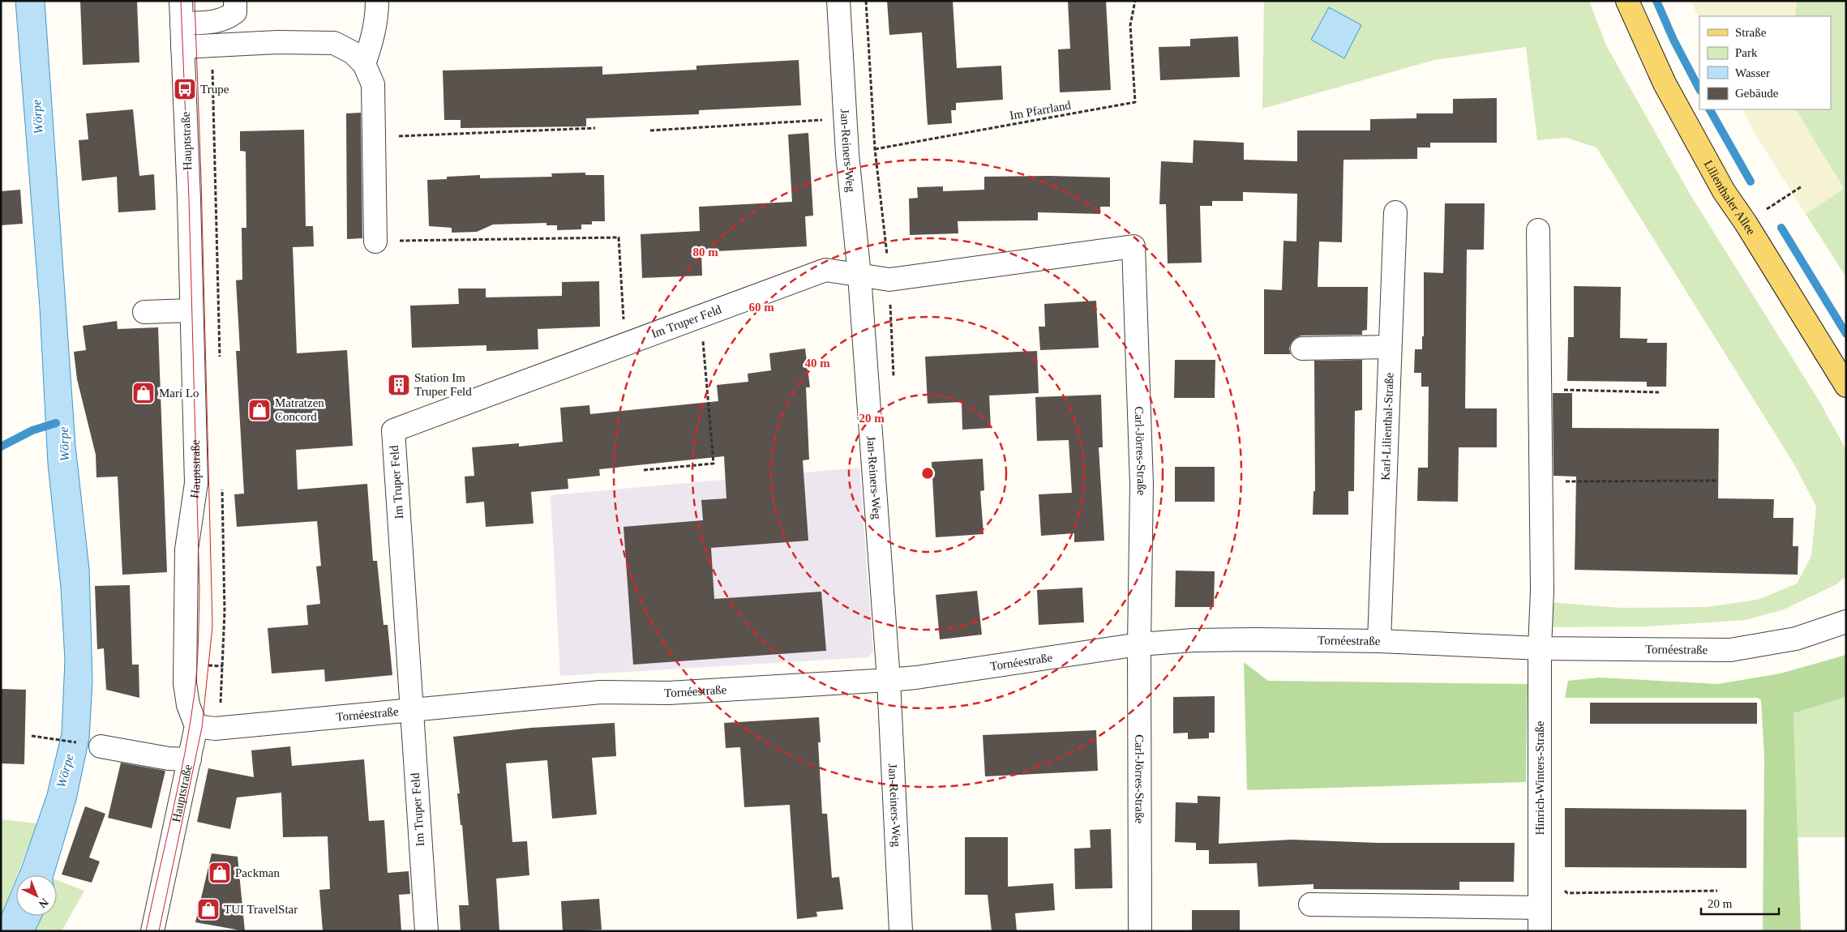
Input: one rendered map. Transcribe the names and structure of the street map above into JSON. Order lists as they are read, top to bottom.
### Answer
{
  "streets": {
    "main road": ["Lilienthaler Allee"],
    "street": [
      "Hauptstraße",
      "Jan-Reiners-Weg",
      "Im Truper Feld",
      "Karl-Lilienthal-Straße",
      "Carl-Jörres-Straße",
      "Tornéestraße",
      "Hinrich-Winters-Straße"
    ],
    "path": ["Im Pfarrland"]
  },
  "crossings": [
    ["Im Pfarrland", "Jan-Reiners-Weg"],
    ["Hauptstraße", "Tornéestraße"],
    ["Jan-Reiners-Weg", "Im Truper Feld"],
    ["Jan-Reiners-Weg", "Carl-Jörres-Straße"],
    ["Jan-Reiners-Weg", "Tornéestraße"],
    ["Im Truper Feld", "Carl-Jörres-Straße"],
    ["Im Truper Feld", "Tornéestraße"],
    ["Karl-Lilienthal-Straße", "Tornéestraße"],
    ["Carl-Jörres-Straße", "Tornéestraße"],
    ["Tornéestraße", "Hinrich-Winters-Straße"]
  ],
  "water": ["Wörpe"],
  "places": {
    "bus stop": ["Trupe"],
    "building": ["Station Im Truper Feld"],
    "shop": [
      "Mari Lo",
      "Matratzen Concord",
      "Packman",
      "TUI TravelStar"
    ]
  },
  "legend": [
    "Straße",
    "Park",
    "Wasser",
    "Gebäude"
  ],
  "scale_bar": "20 m",
  "north": "bottom right",
  "rings": [
    "80 m",
    "60 m",
    "40 m",
    "20 m"
  ]
}
